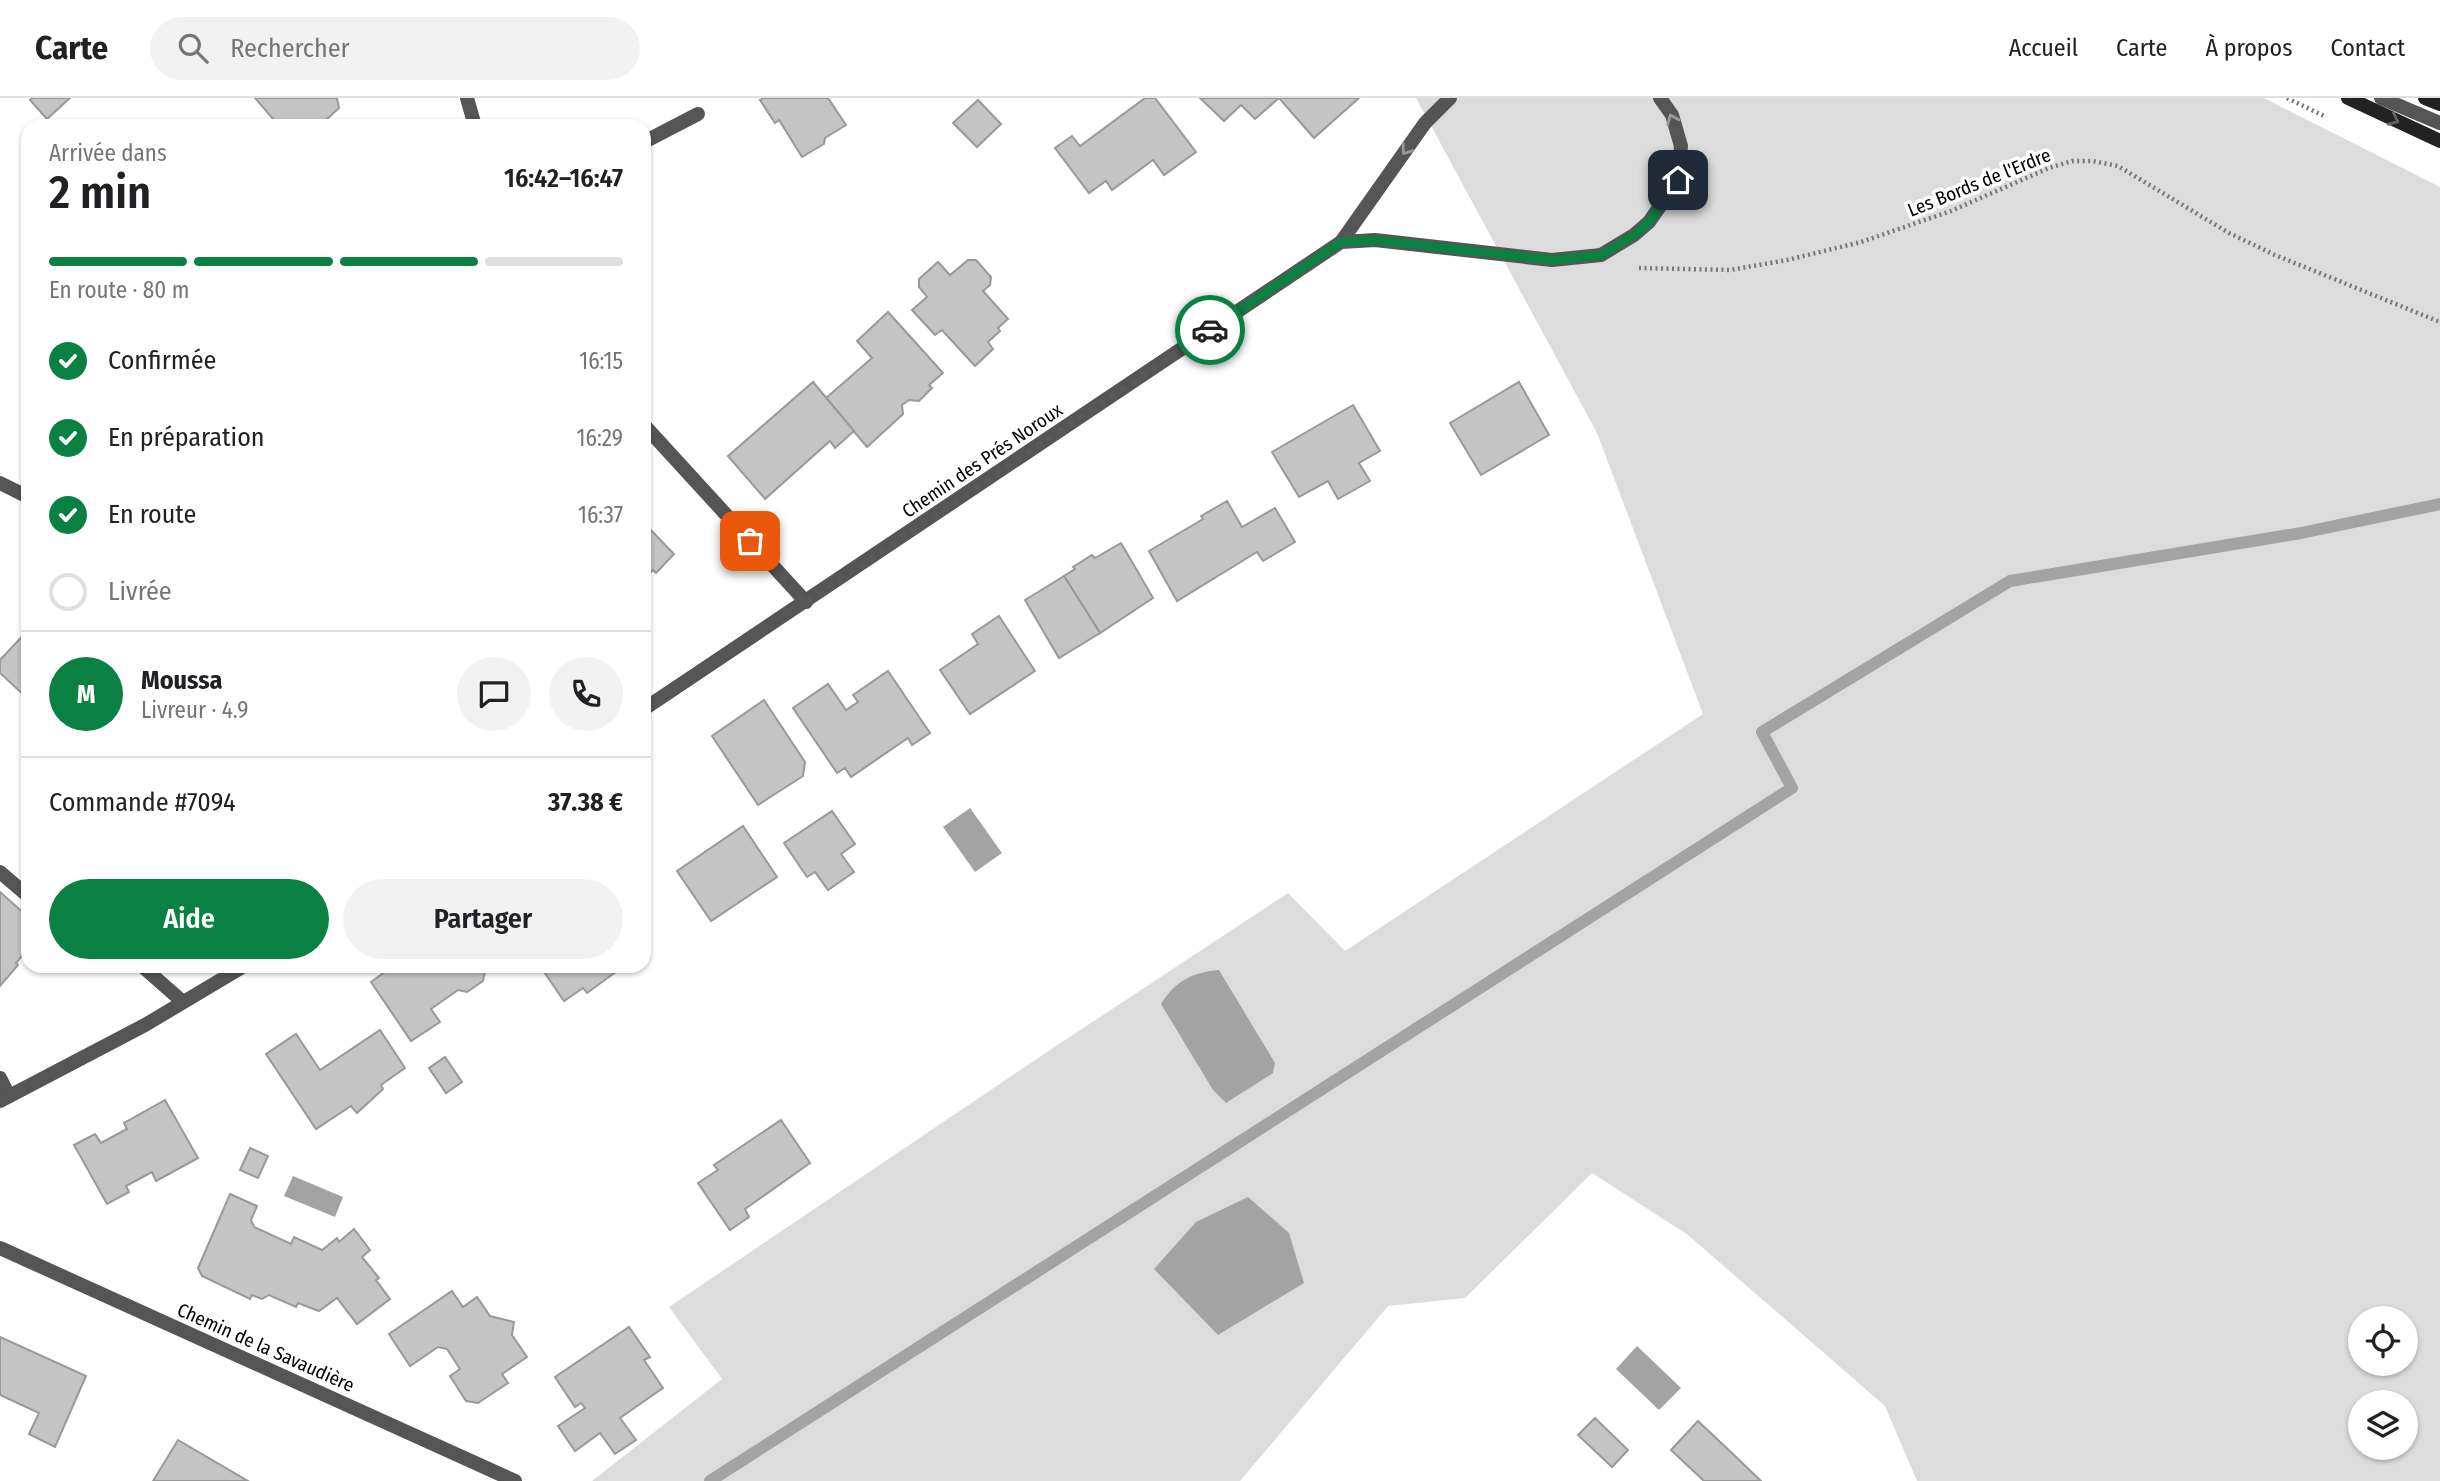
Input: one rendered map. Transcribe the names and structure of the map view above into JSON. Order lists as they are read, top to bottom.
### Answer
{
  "streets": {
    "street": ["Chemin des Prés Noroux", "Chemin de la Savaudière"],
    "path": ["Les Bords de l'Erdre"]
  },
  "page": {
    "header": "Carte",
    "search": "Rechercher",
    "nav": [
      "Accueil",
      "Carte",
      "À propos",
      "Contact"
    ],
    "heading": ["2 min", "Arrivée dans", "16:42–16:47"],
    "panel": [
      "Moussa",
      "Livreur · 4.9",
      "Commande #7094",
      "37.38 €"
    ],
    "bar": "En route · 80 m",
    "list": [
      ["Confirmée", "16:15"],
      ["En préparation", "16:29"],
      ["En route", "16:37"],
      "Livrée"
    ],
    "round": "M",
    "buttons": ["Aide", "Partager"]
  }
}
